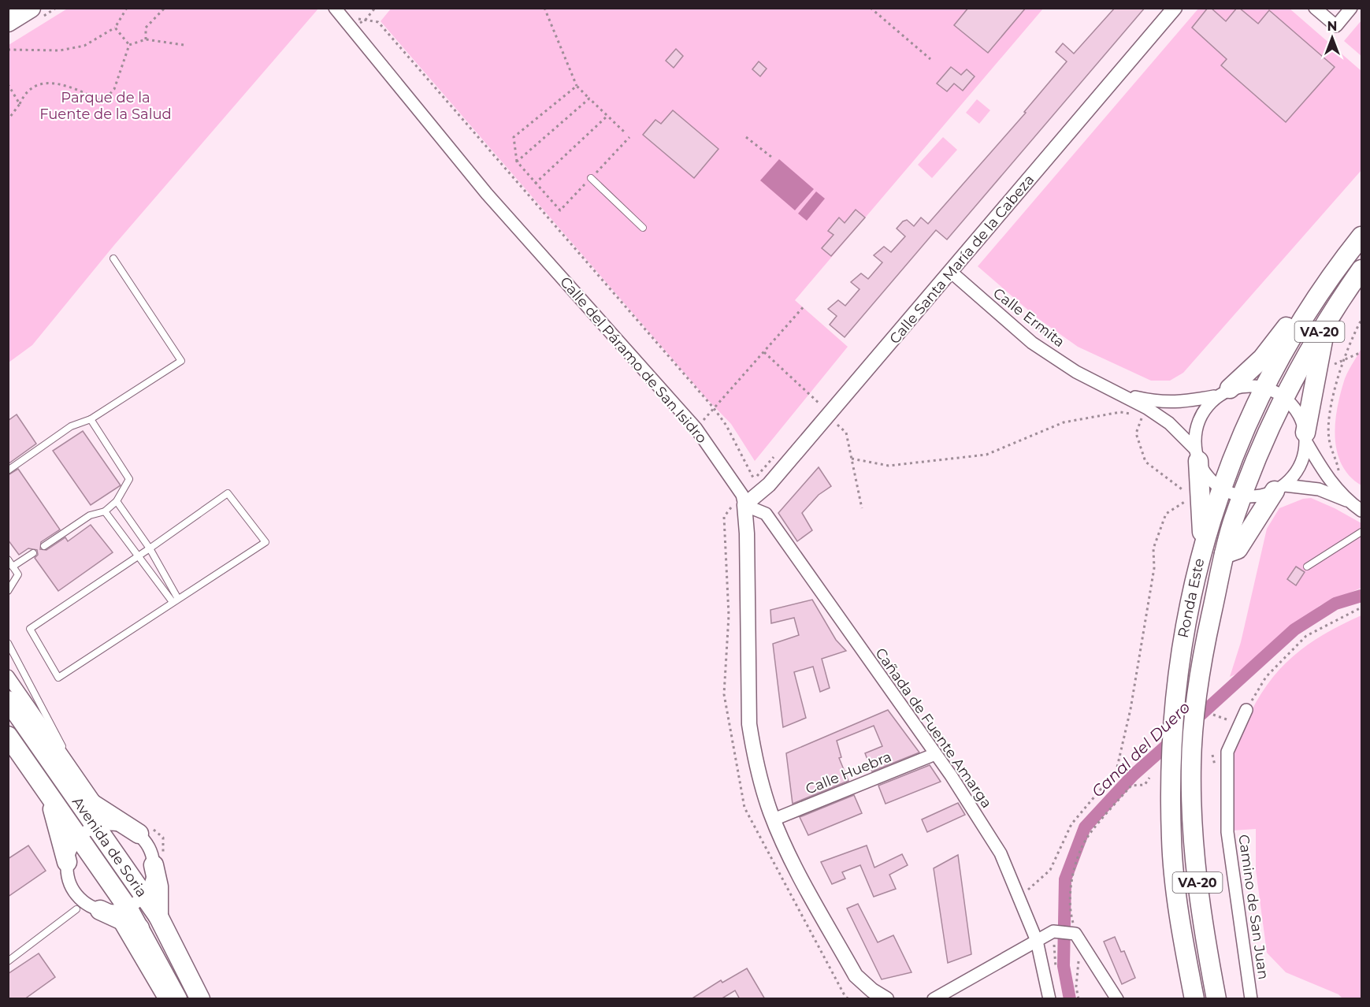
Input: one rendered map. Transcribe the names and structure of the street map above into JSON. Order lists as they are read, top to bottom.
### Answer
{
  "streets": {
    "main road": ["VA-20", "Ronda Este", "Avenida de Soria"],
    "street": [
      "Calle Santa María de la Cabeza",
      "Calle Ermita",
      "Calle del Páramo de San Isidro",
      "Cañada de Fuente Amarga",
      "Calle Huebra",
      "Camino de San Juan"
    ]
  },
  "crossings": [
    ["Calle Santa María de la Cabeza", "Calle Ermita"],
    ["Calle Santa María de la Cabeza", "Calle del Páramo de San Isidro"],
    ["Calle Santa María de la Cabeza", "Cañada de Fuente Amarga"],
    ["Calle Ermita", "Ronda Este"],
    ["Calle del Páramo de San Isidro", "Cañada de Fuente Amarga"],
    ["Calle del Páramo de San Isidro", "Calle Huebra"],
    ["Cañada de Fuente Amarga", "Calle Huebra"]
  ],
  "water": ["Canal del Duero"],
  "parks": ["Parque de la Fuente de la Salud"],
  "north": "top"
}
